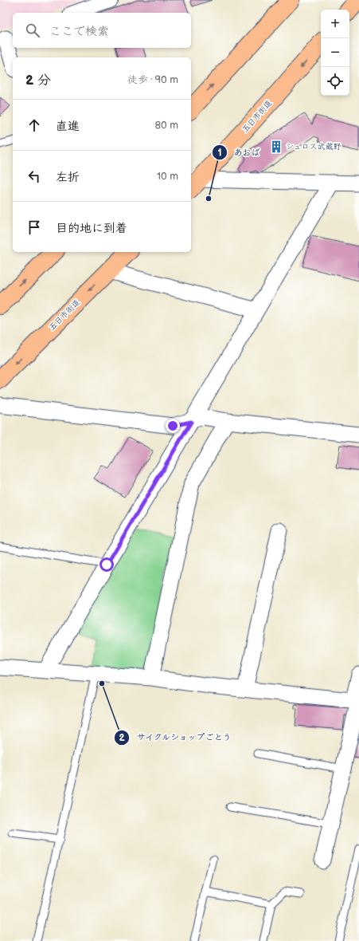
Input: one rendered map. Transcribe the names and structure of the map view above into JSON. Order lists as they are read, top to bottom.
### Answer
{
  "streets": {
    "main road": ["五日市街道"]
  },
  "places": {
    "building": ["シュロス武蔵野"],
    "other": ["あおば", "サイクルショップごとう"]
  },
  "page": {
    "map_buttons": ["+", "−"],
    "search": "ここで検索",
    "heading": ["2 分", "徒歩 · 90 m"],
    "list": [
      ["直進", "80 m"],
      ["左折", "10 m"],
      "目的地に到着"
    ]
  }
}
